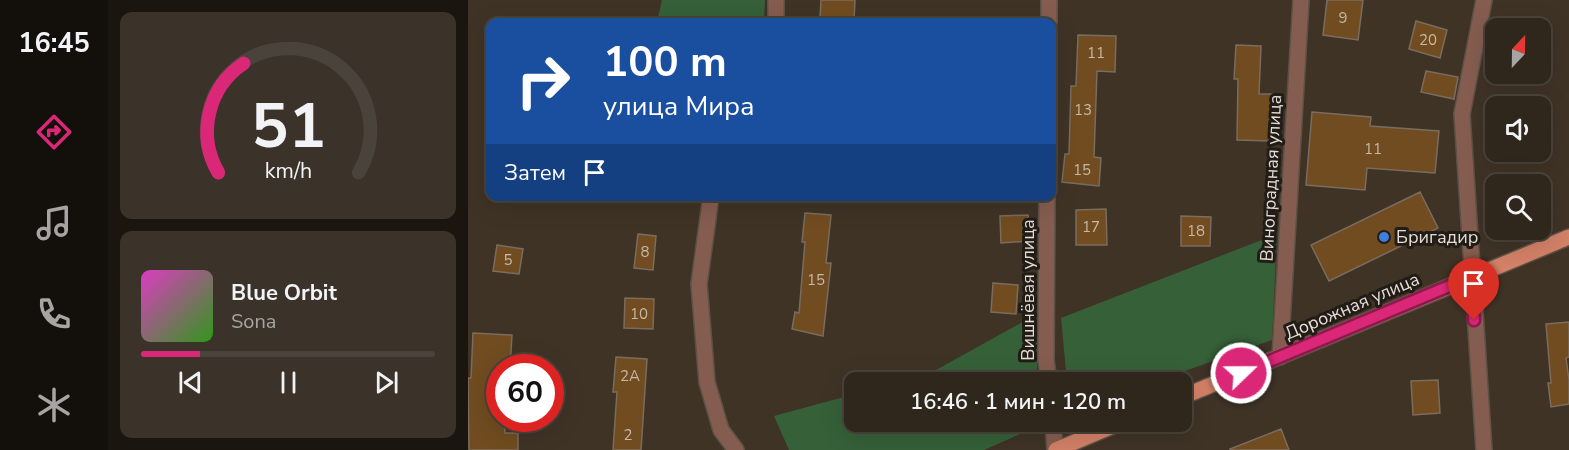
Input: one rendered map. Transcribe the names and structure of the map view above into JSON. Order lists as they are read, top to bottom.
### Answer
{
  "streets": {
    "main road": ["Дорожная улица"],
    "street": ["Виноградная улица", "Вишнёвая улица"]
  },
  "crossings": [
    ["Виноградная улица", "Дорожная улица"]
  ],
  "places": ["Бригадир"],
  "house_numbers": [
    "9",
    "20",
    "11",
    "13",
    "11",
    "15",
    "17",
    "18",
    "8",
    "5",
    "15",
    "10",
    "2А",
    "2"
  ],
  "north": "top",
  "page": {
    "tabs": "16:45",
    "turn": ["100 m", "улица Мира"],
    "then": "Затем",
    "song": ["Blue Orbit", "Sona"],
    "limit": "60",
    "trip": "16:46 · 1 мин · 120 m",
    "gauge": ["51", "km/h"]
  }
}
